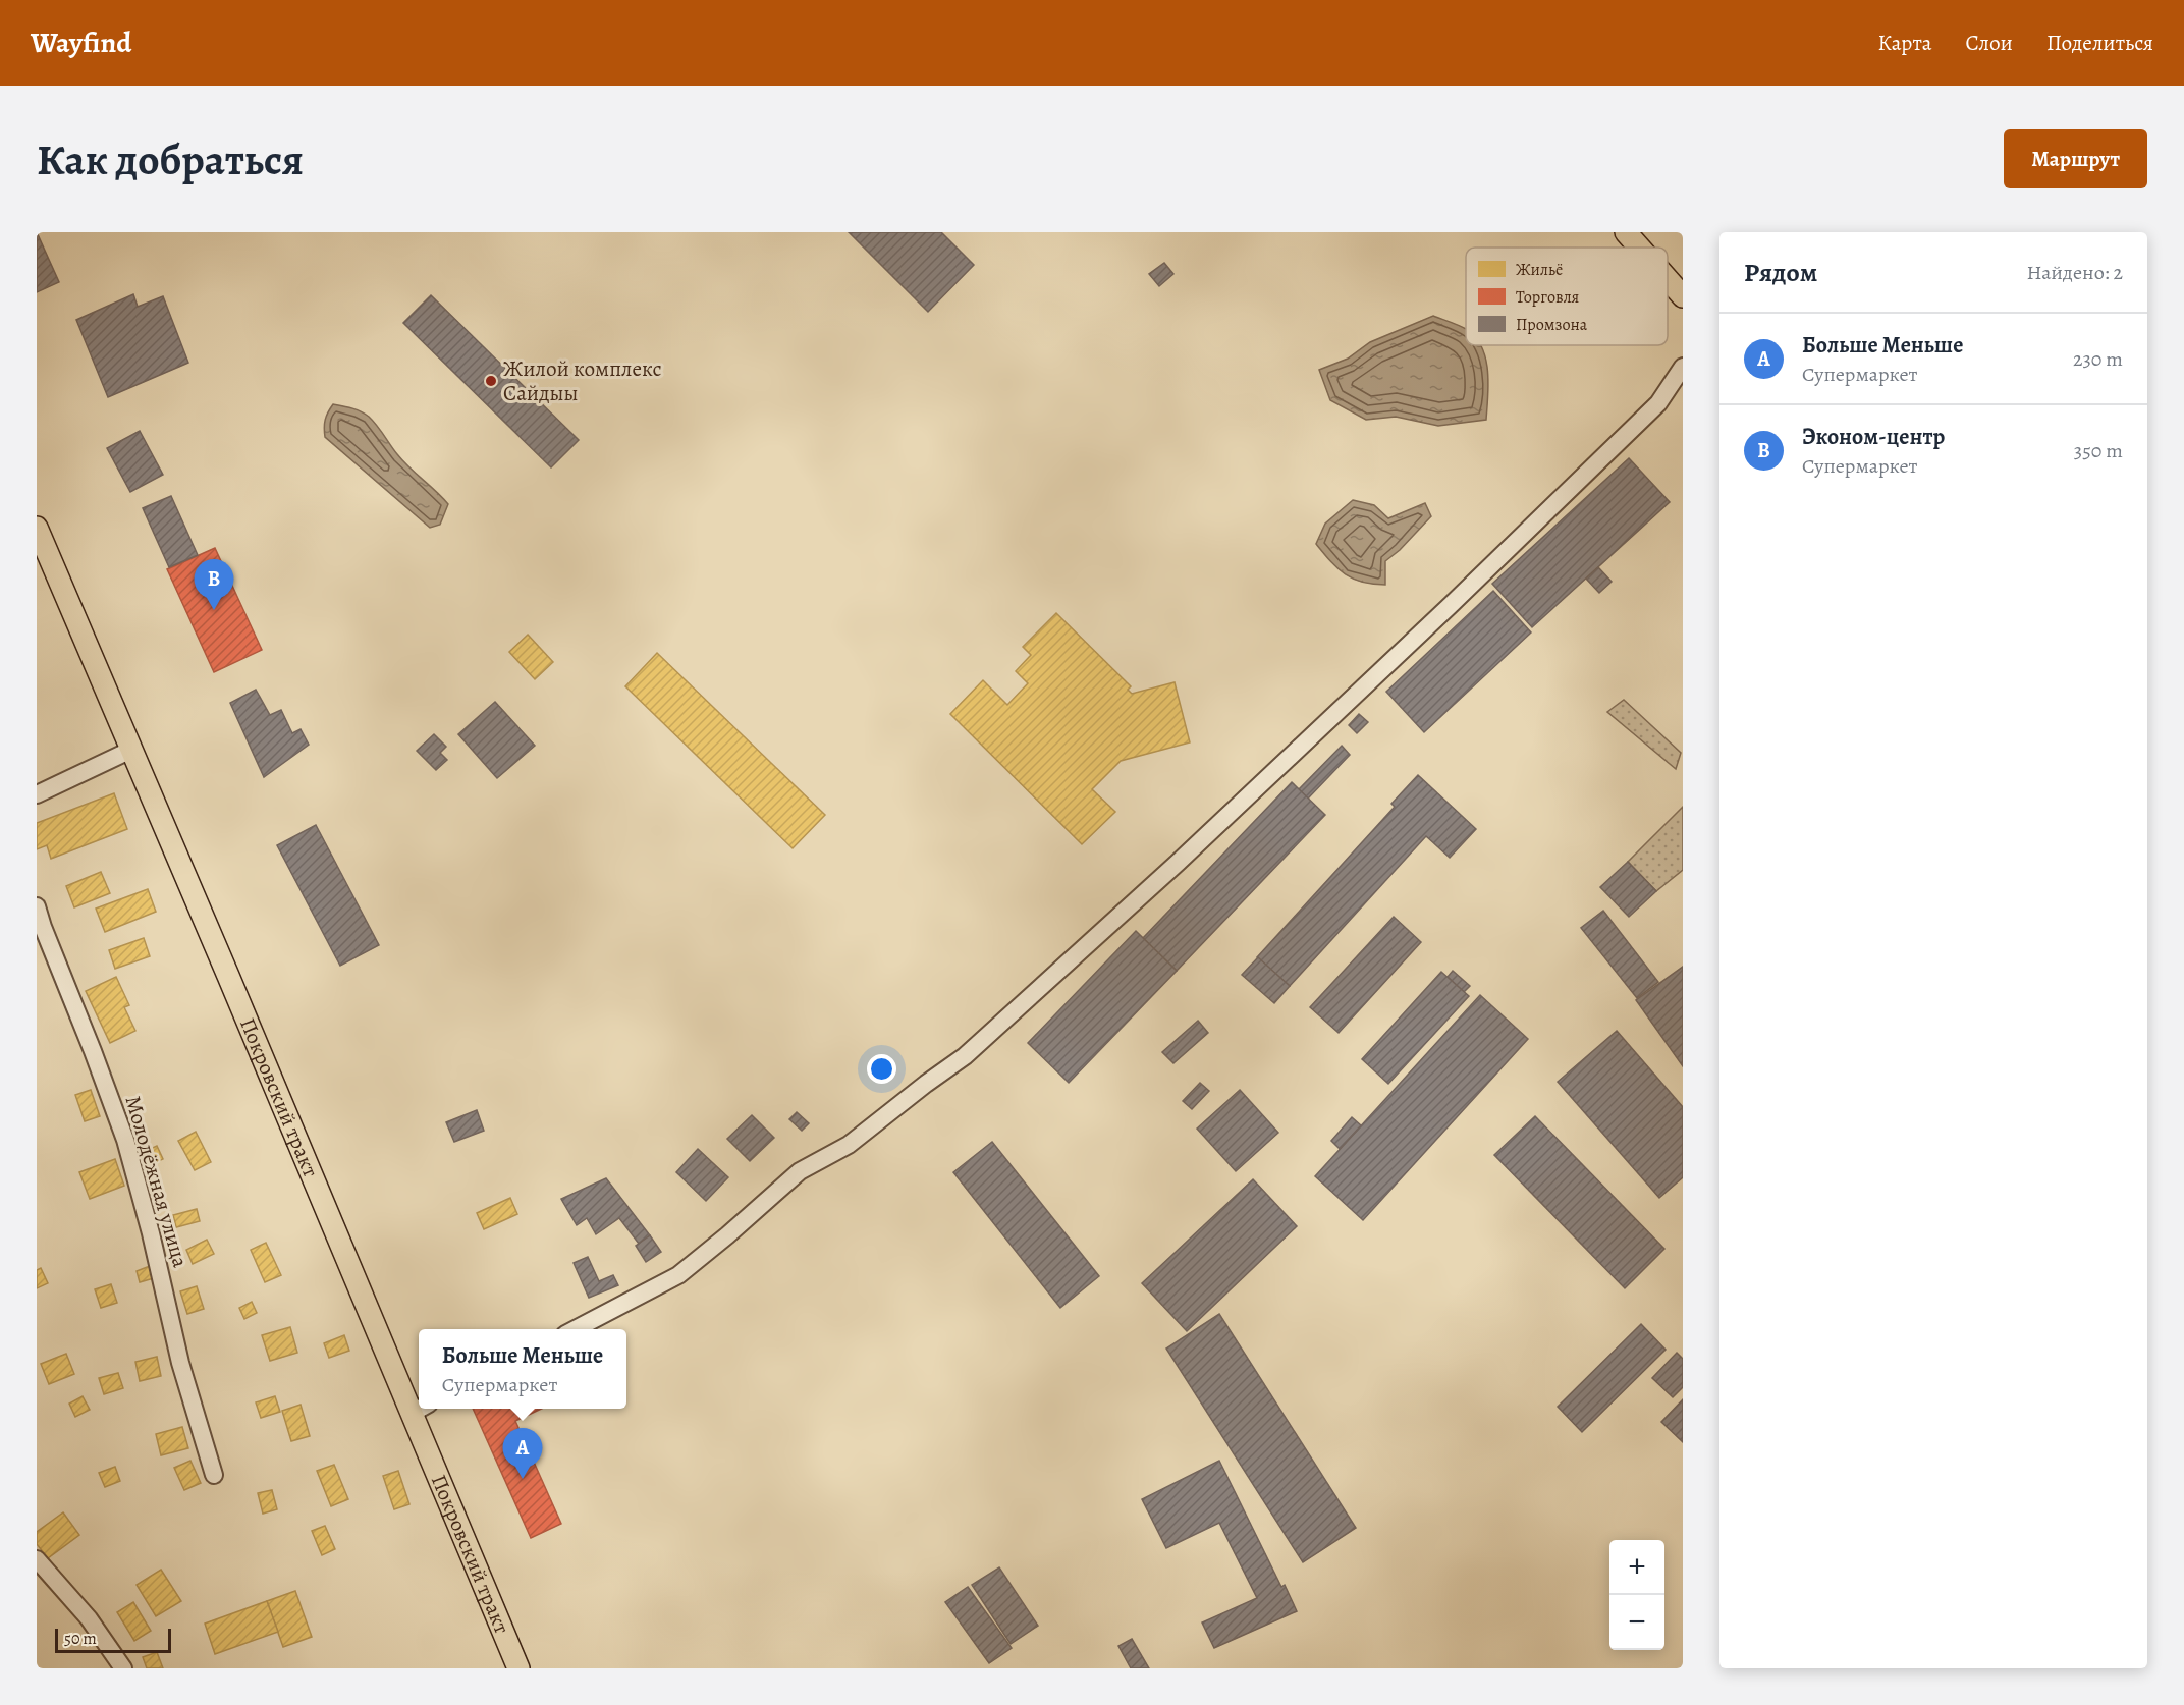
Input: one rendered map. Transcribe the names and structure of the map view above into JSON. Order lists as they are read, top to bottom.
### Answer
{
  "streets": {
    "main road": ["Покровский тракт"],
    "street": ["Молодёжная улица"]
  },
  "places": ["Жилой комплекс Сайдыы"],
  "legend": ["Жильё", "Торговля", "Промзона"],
  "scale_bar": "50 m",
  "page": {
    "header": "Wayfind",
    "nav": ["Карта", "Слои", "Поделиться"],
    "buttons": "Маршрут",
    "title": "Как добраться",
    "heading": ["Рядом", "Найдено: 2"],
    "list": [
      {
        "mark": "A",
        "name": "Больше Меньше",
        "note": "Супермаркет",
        "value": "230 m"
      },
      {
        "mark": "B",
        "name": "Эконом-центр",
        "note": "Супермаркет",
        "value": "350 m"
      }
    ],
    "pins": ["B", "A"],
    "popup": ["Больше Меньше", "Супермаркет"],
    "map_buttons": ["+", "−"],
    "scale": "50 m"
  }
}
